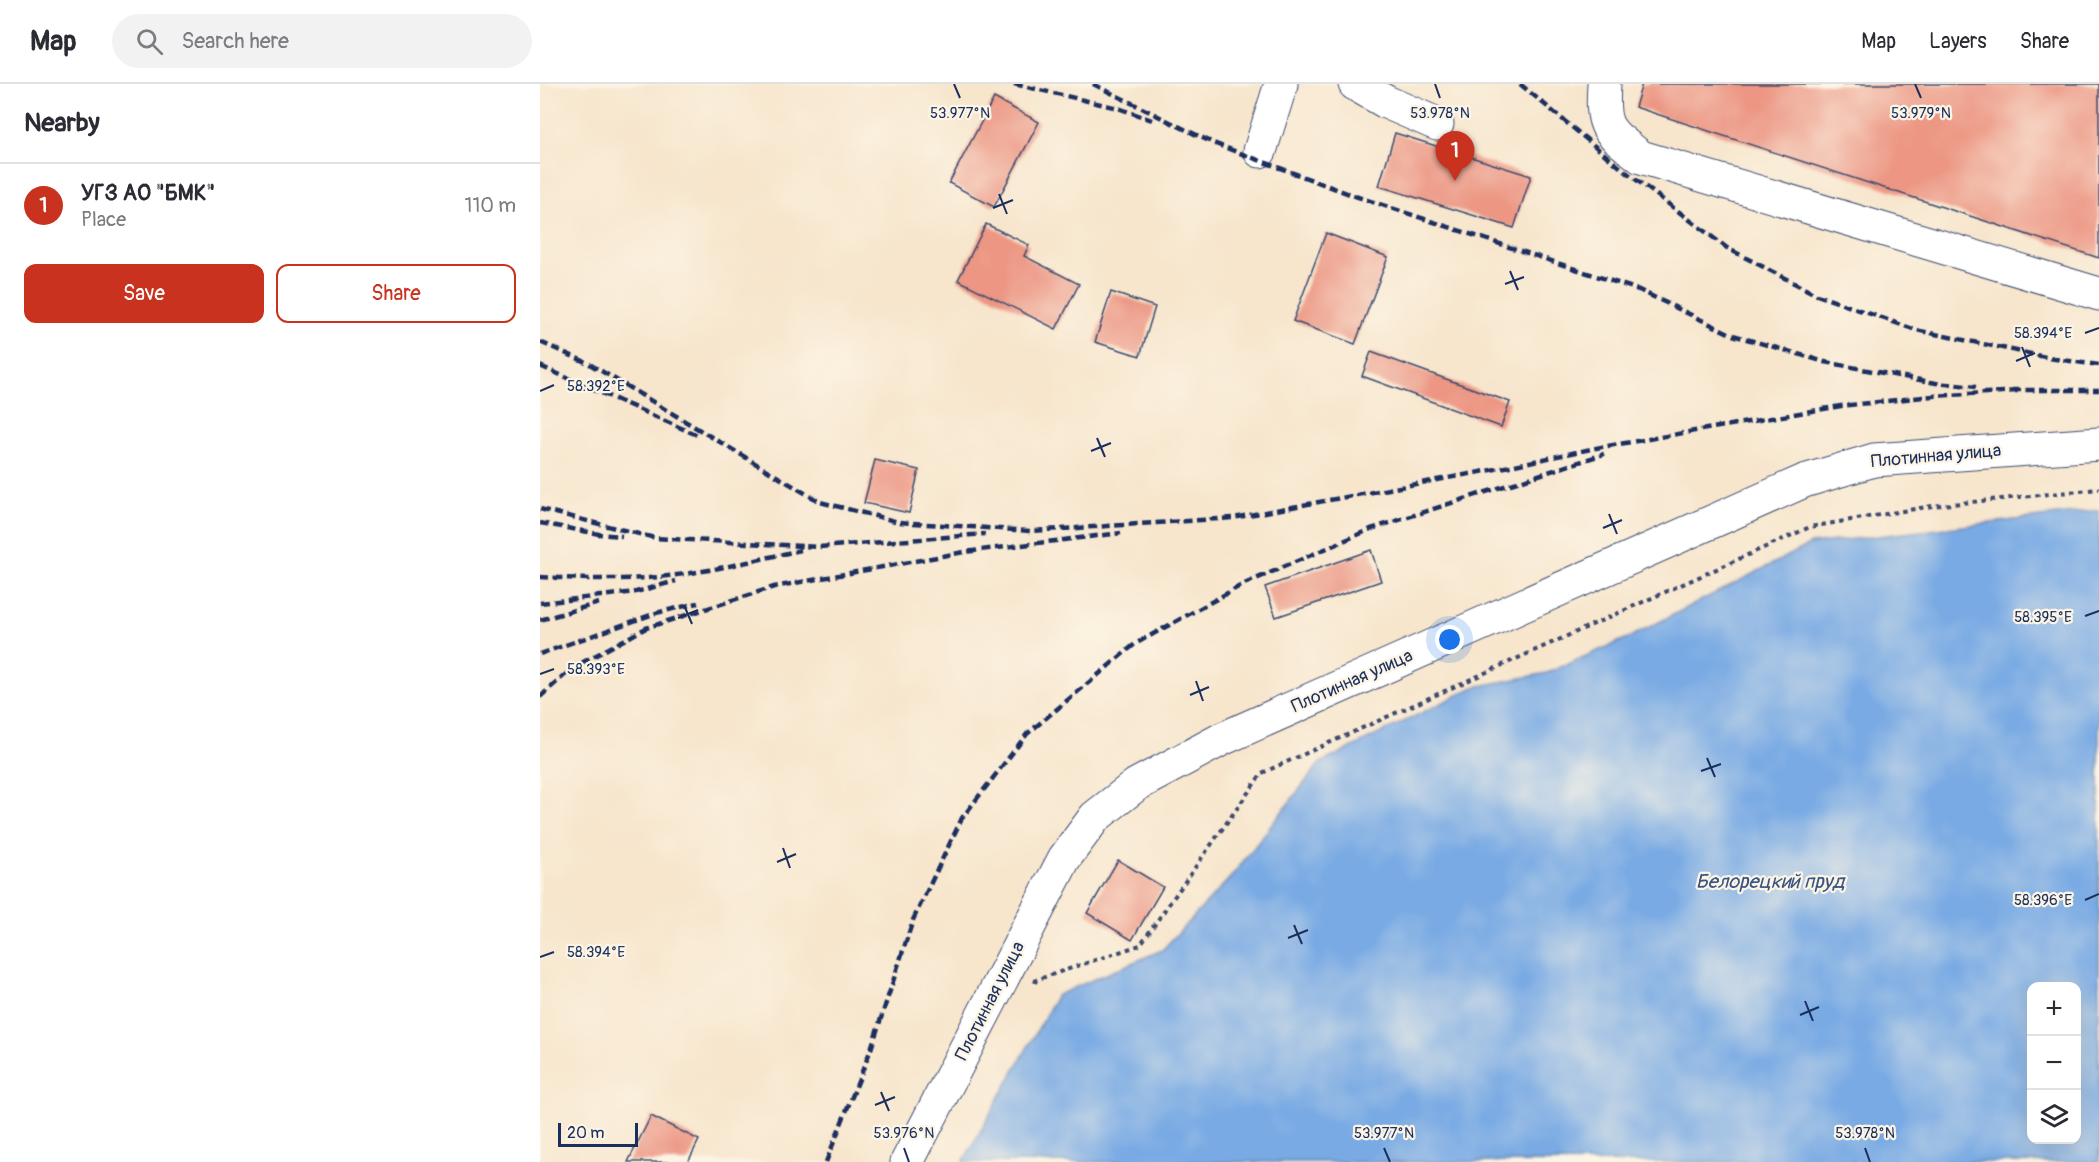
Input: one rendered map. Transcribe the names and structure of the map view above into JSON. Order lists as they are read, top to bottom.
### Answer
{
  "streets": {
    "street": ["Плотинная улица"]
  },
  "water": ["Белорецкий пруд"],
  "scale_bar": "20 m",
  "page": {
    "header": "Map",
    "search": "Search here",
    "nav": ["Map", "Layers", "Share"],
    "heading": "Nearby",
    "pins": "1",
    "list": [
      {
        "mark": "1",
        "name": "УГЗ АО \"БМК\"",
        "note": "Place",
        "value": "110 m"
      }
    ],
    "buttons": ["Save", "Share"],
    "map_buttons": ["+", "−"],
    "scale": "20 m"
  },
  "coordinates": [
    "53.977°N",
    "53.978°N",
    "53.979°N",
    "58.394°E",
    "58.392°E",
    "58.395°E",
    "58.393°E",
    "58.396°E",
    "53.976°N"
  ]
}
